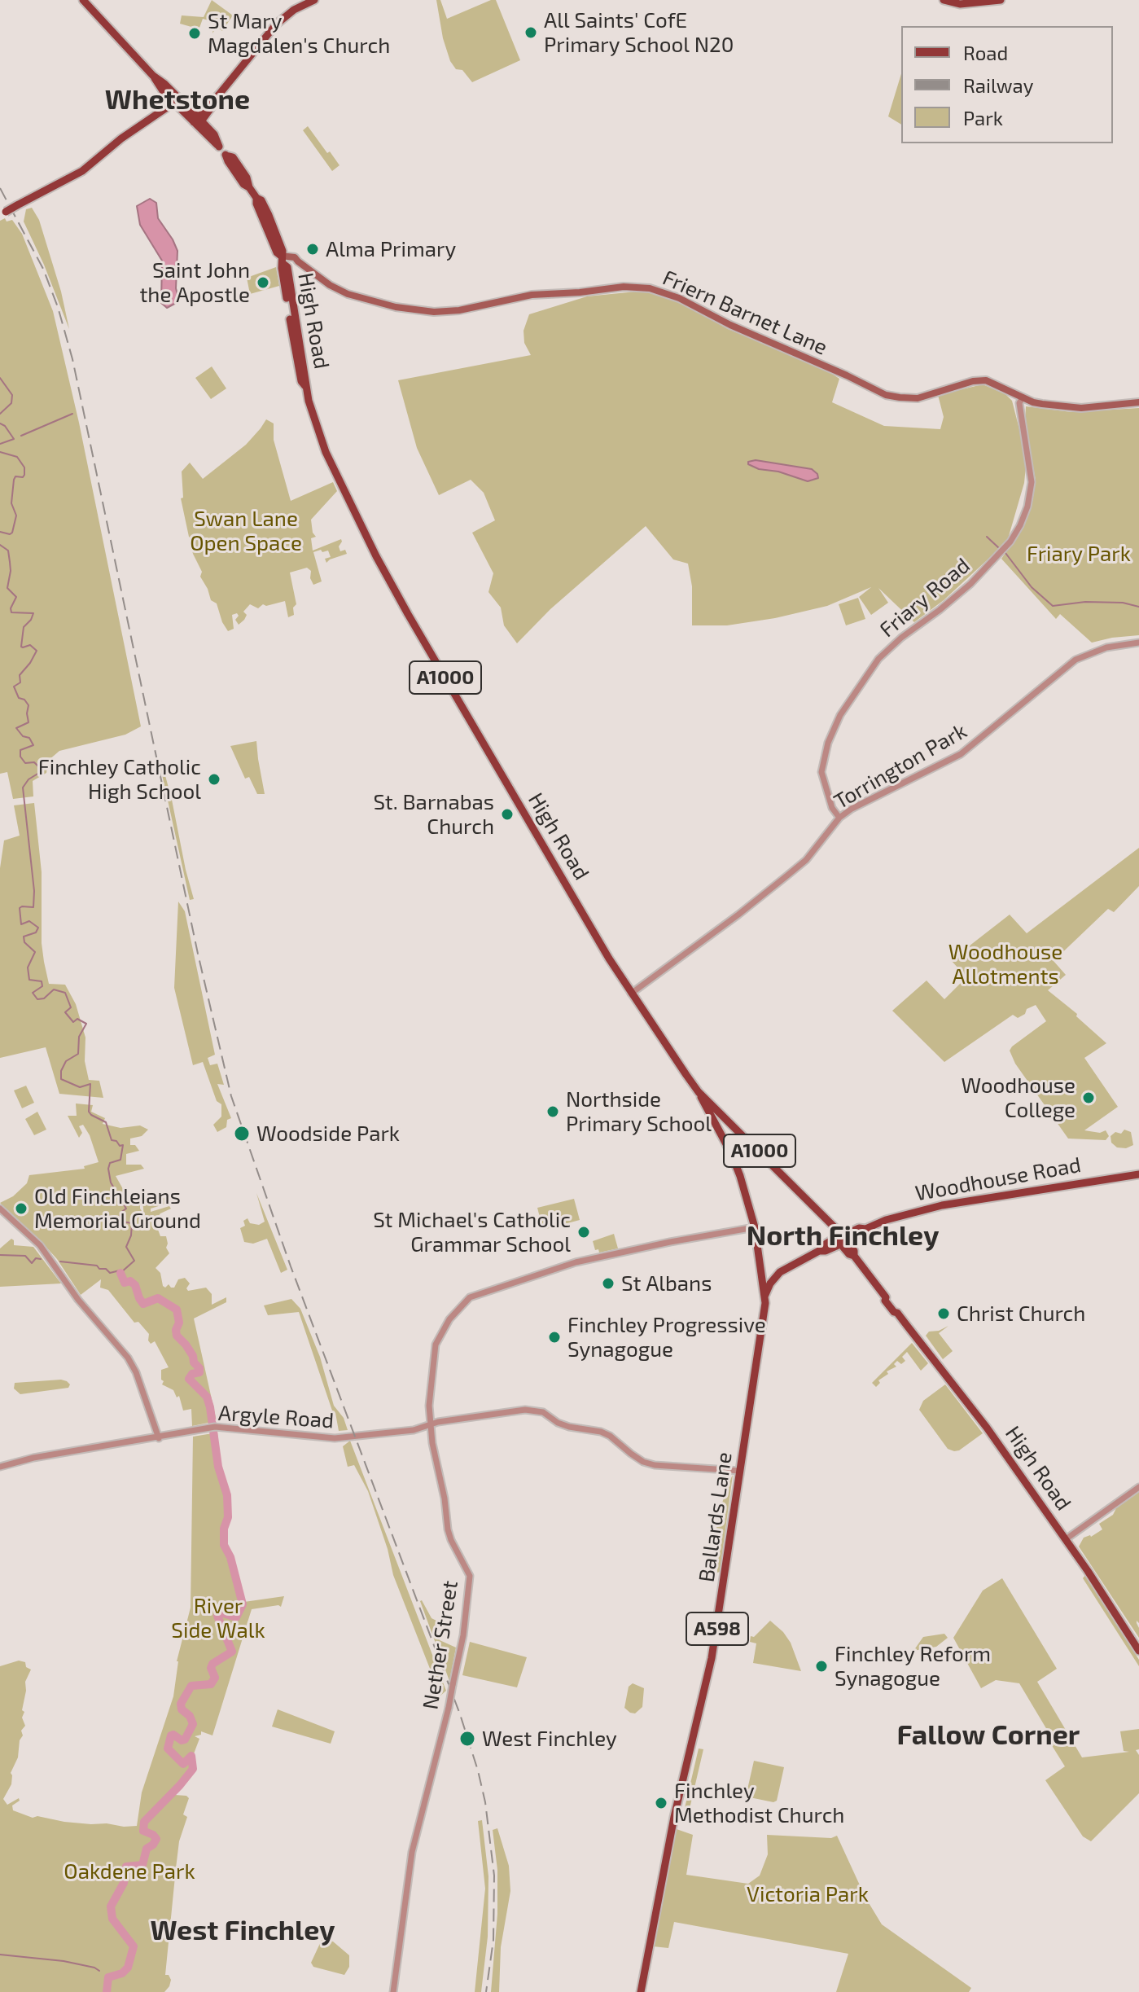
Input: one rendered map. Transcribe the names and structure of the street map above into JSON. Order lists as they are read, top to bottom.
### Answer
{
  "streets": {
    "main road": [
      "Friern Barnet Lane",
      "High Road",
      "A1000",
      "Woodhouse Road",
      "Ballards Lane",
      "A598"
    ],
    "street": [
      "Friary Road",
      "Torrington Park",
      "Argyle Road",
      "Nether Street"
    ]
  },
  "crossings": [
    ["Friern Barnet Lane", "High Road"],
    ["Friern Barnet Lane", "Friary Road"],
    ["High Road", "A1000"],
    ["High Road", "Torrington Park"],
    ["High Road", "Woodhouse Road"],
    ["High Road", "Ballards Lane"],
    ["Friary Road", "Torrington Park"],
    ["A1000", "Ballards Lane"],
    ["Argyle Road", "Ballards Lane"],
    ["Argyle Road", "Nether Street"],
    ["Ballards Lane", "Nether Street"]
  ],
  "districts": [
    "Whetstone",
    "North Finchley",
    "Fallow Corner",
    "West Finchley"
  ],
  "parks": [
    "Swan Lane Open Space",
    "Friary Park",
    "Woodhouse Allotments",
    "River Side Walk",
    "Oakdene Park",
    "Victoria Park"
  ],
  "places": [
    "All Saints' CofE Primary School N20",
    "St Mary Magdalen's Church",
    "Alma Primary",
    "Saint John the Apostle",
    "Finchley Catholic High School",
    "St. Barnabas Church",
    "Woodhouse College",
    "Northside Primary School",
    "Woodside Park",
    "Old Finchleians Memorial Ground",
    "St Michael's Catholic Grammar School",
    "St Albans",
    "Christ Church",
    "Finchley Progressive Synagogue",
    "Finchley Reform Synagogue",
    "West Finchley",
    "Finchley Methodist Church"
  ],
  "legend": ["Road", "Railway", "Park"]
}
